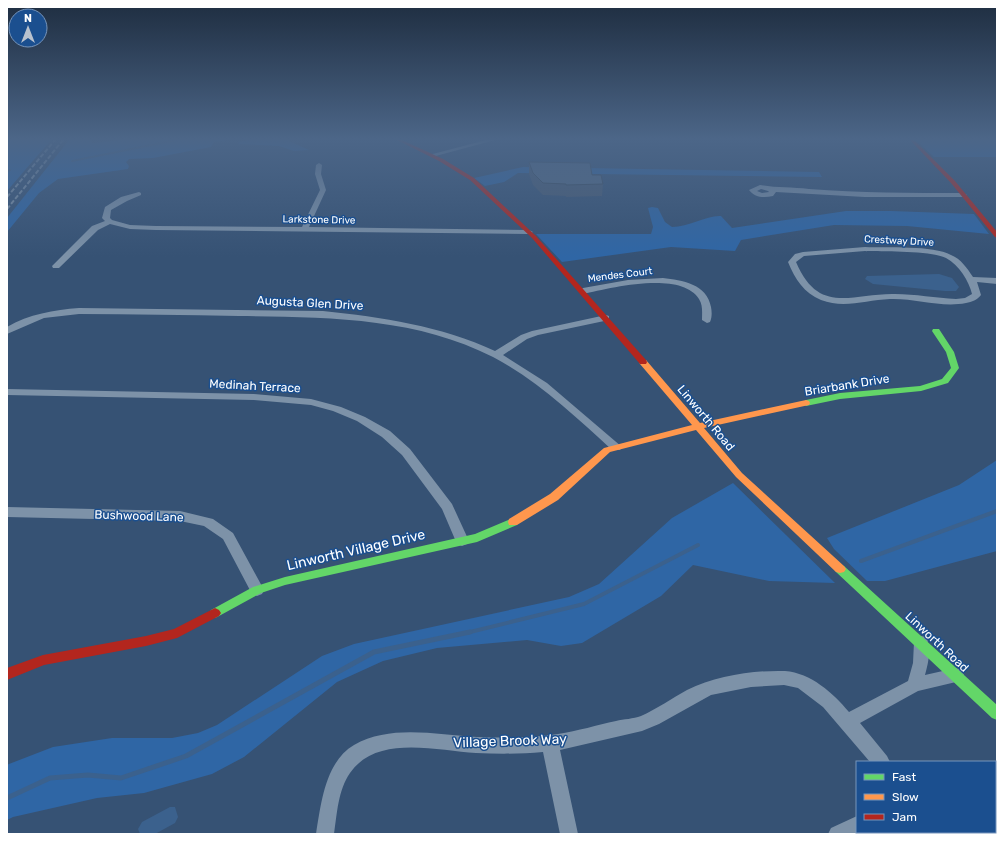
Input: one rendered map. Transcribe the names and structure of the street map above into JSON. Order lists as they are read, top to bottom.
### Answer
{
  "streets": {
    "main road": ["Briarbank Drive", "Linworth Road", "Linworth Village Drive"],
    "street": [
      "Larkstone Drive",
      "Crestway Drive",
      "Mendes Court",
      "Augusta Glen Drive",
      "Medinah Terrace",
      "Bushwood Lane",
      "Village Brook Way"
    ]
  },
  "crossings": [
    ["Larkstone Drive", "Linworth Road"],
    ["Mendes Court", "Linworth Road"],
    ["Augusta Glen Drive", "Linworth Village Drive"],
    ["Briarbank Drive", "Linworth Road"],
    ["Briarbank Drive", "Linworth Village Drive"],
    ["Medinah Terrace", "Linworth Village Drive"],
    ["Linworth Road", "Linworth Village Drive"],
    ["Bushwood Lane", "Linworth Village Drive"]
  ],
  "legend": ["Fast", "Slow", "Jam"],
  "north": "top"
}
